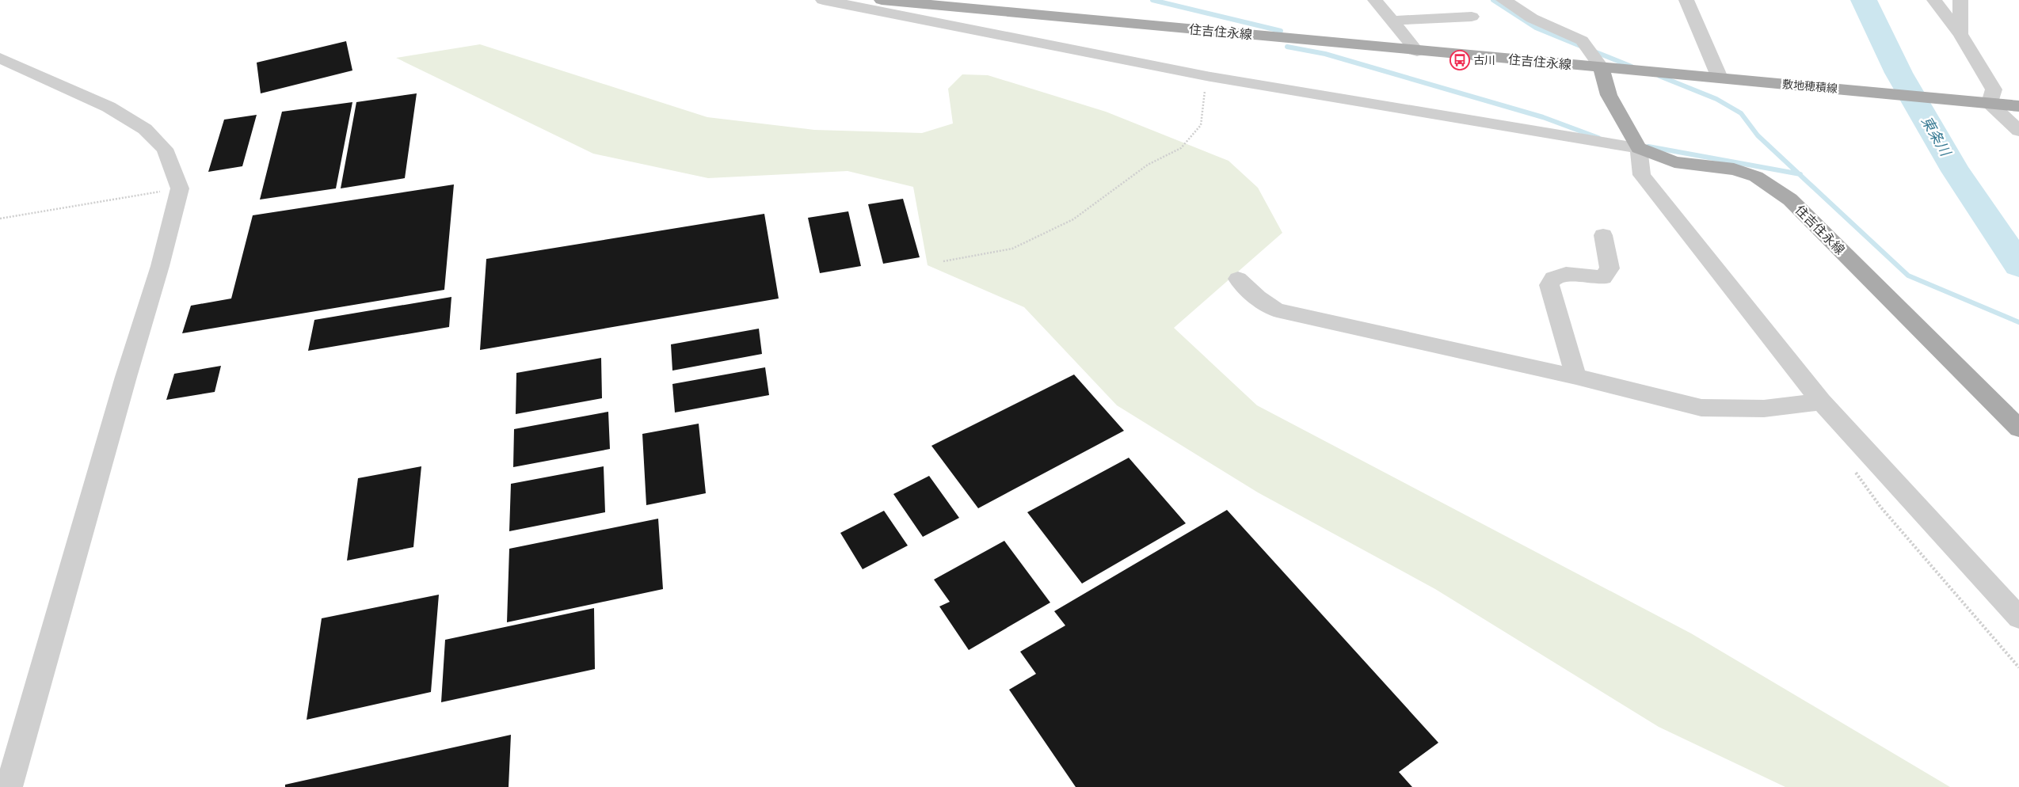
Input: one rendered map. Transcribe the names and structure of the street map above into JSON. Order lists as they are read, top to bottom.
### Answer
{
  "streets": {
    "main road": ["住吉住永線", "敷地穂積線"]
  },
  "crossings": [
    ["住吉住永線", "敷地穂積線"]
  ],
  "water": ["東条川"],
  "places": {
    "bus stop": ["古川"]
  }
}
